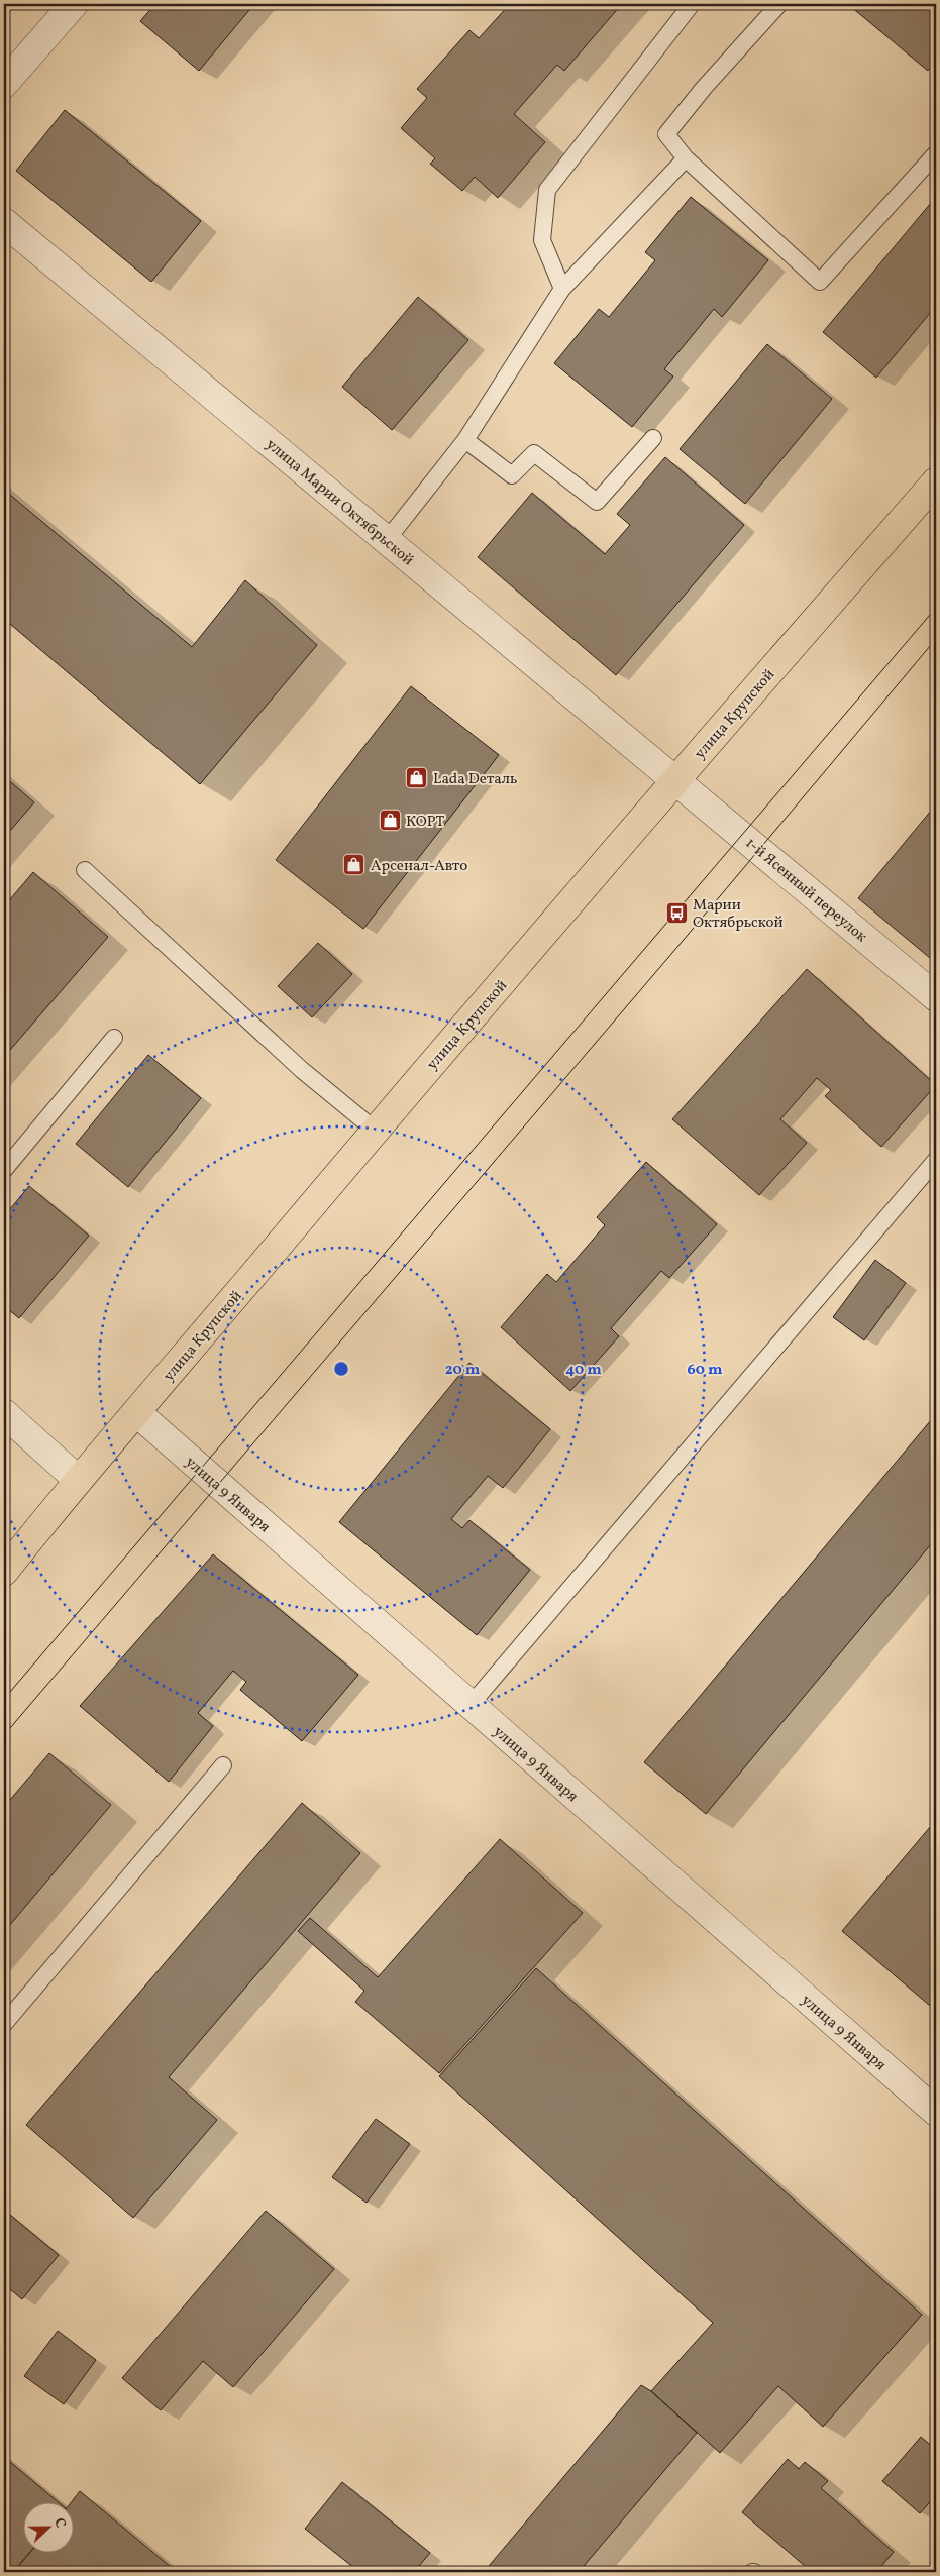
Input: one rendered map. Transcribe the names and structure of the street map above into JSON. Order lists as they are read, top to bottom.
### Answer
{
  "streets": {
    "main road": ["улица Крупской"],
    "street": ["улица Марии Октябрьской", "1-й Ясенный переулок", "улица 9 Января"]
  },
  "crossings": [
    ["улица Марии Октябрьской", "улица Крупской"],
    ["улица Марии Октябрьской", "1-й Ясенный переулок"],
    ["улица Крупской", "1-й Ясенный переулок"],
    ["улица Крупской", "улица 9 Января"]
  ],
  "places": {
    "shop": ["Lada Dеталь", "КОРТ", "Арсенал-Авто"],
    "bus stop": ["Марии Октябрьской"]
  },
  "north": "right",
  "rings": ["20 m", "40 m", "60 m"]
}
